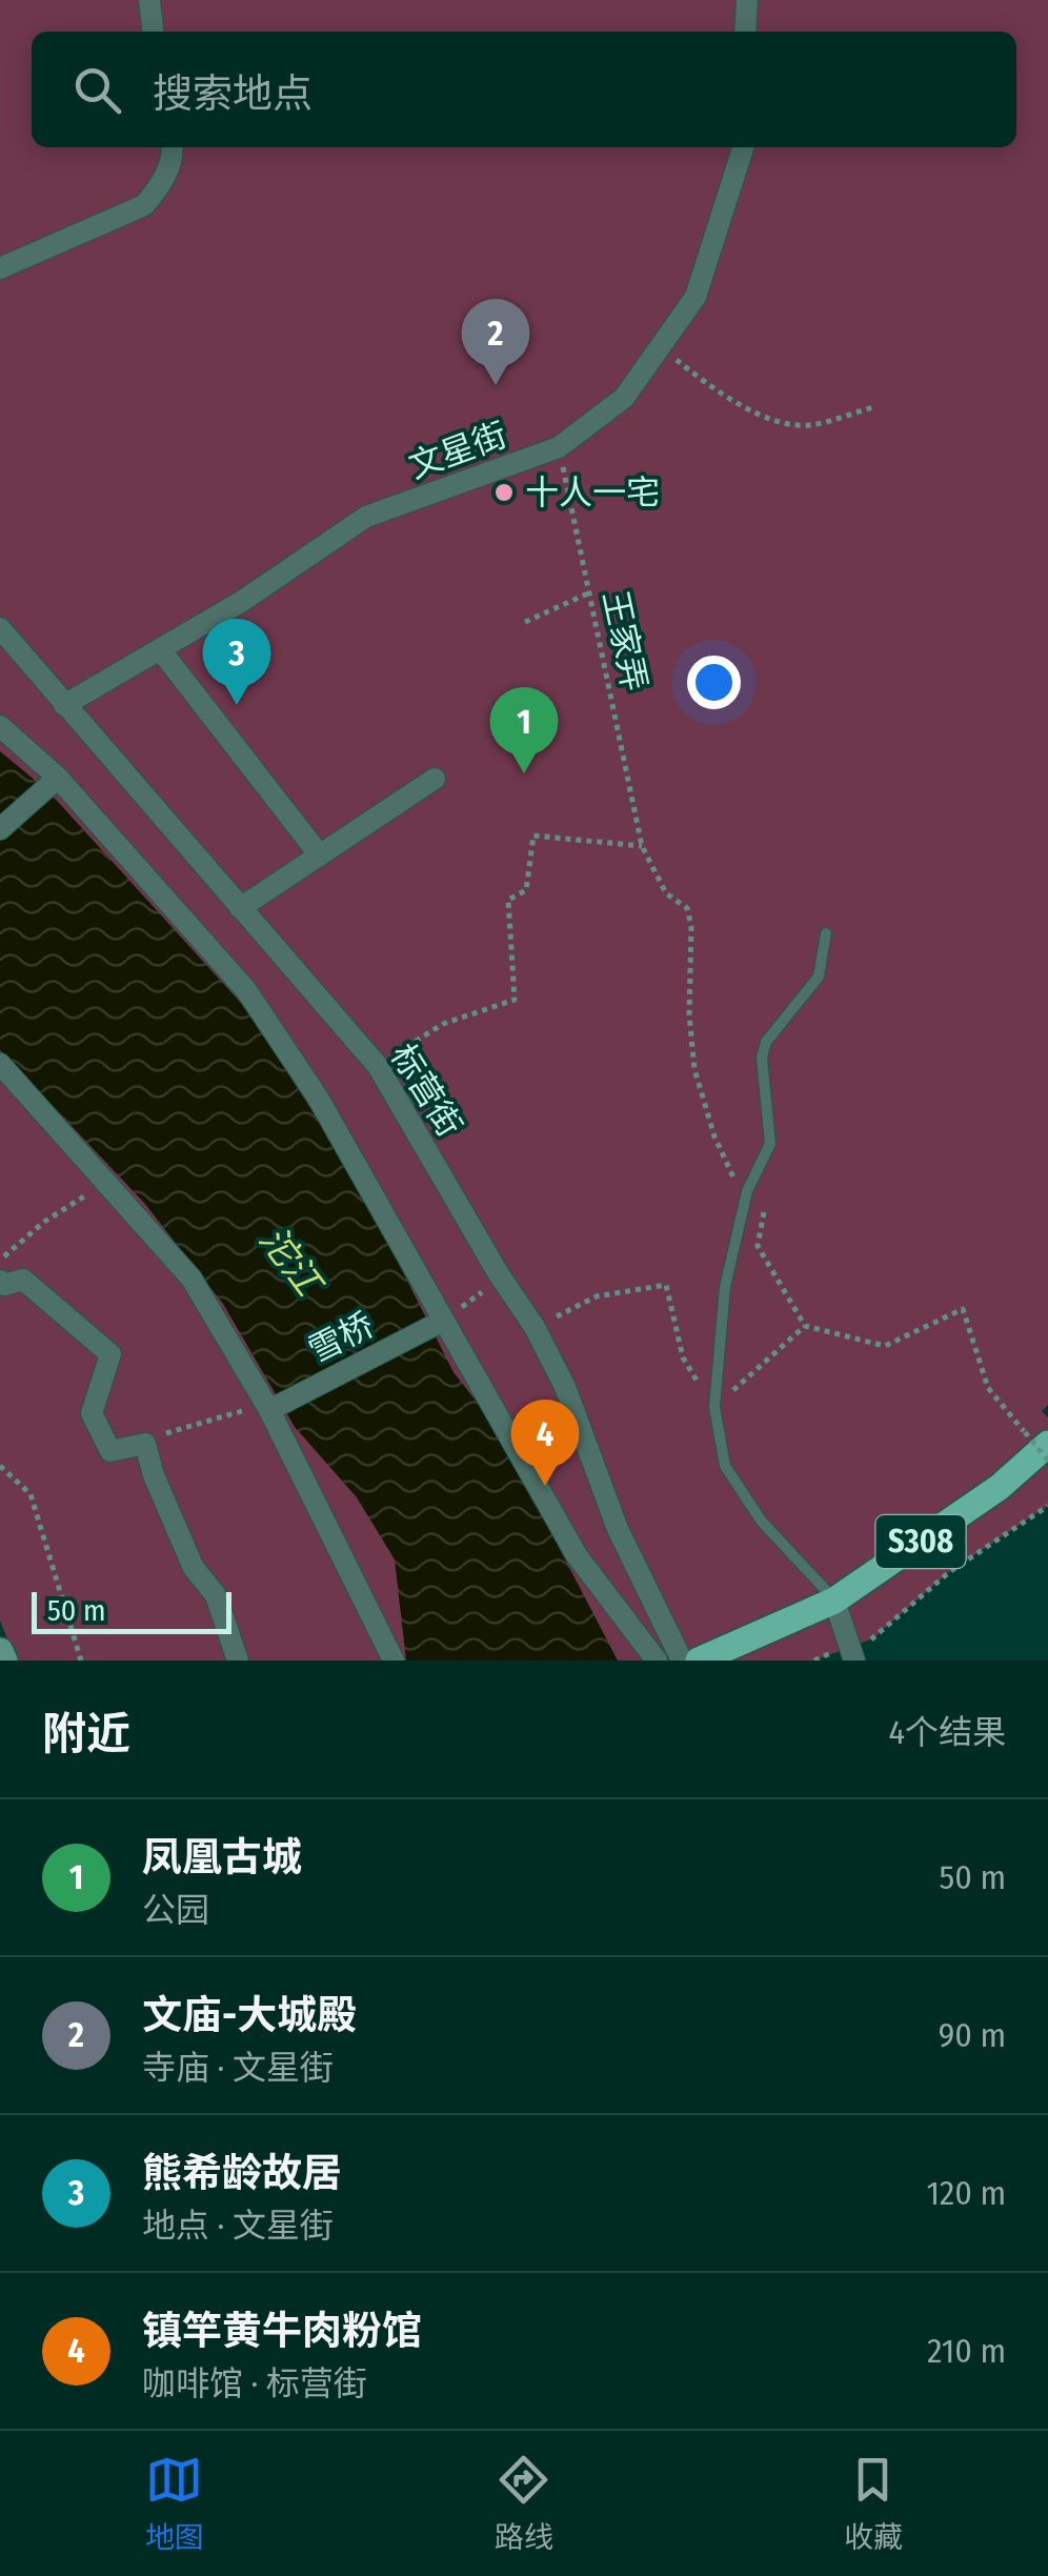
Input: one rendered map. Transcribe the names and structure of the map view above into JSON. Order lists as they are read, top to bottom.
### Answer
{
  "streets": {
    "main road": ["S308"],
    "street": ["文星街", "标营街", "雪桥"],
    "path": ["王家弄"]
  },
  "crossings": [
    ["文星街", "王家弄"],
    ["文星街", "标营街"]
  ],
  "water": ["沱江"],
  "places": ["十人一宅"],
  "scale_bar": "50 m",
  "page": {
    "search": "搜索地点",
    "pins": [
      "2",
      "3",
      "1",
      "4"
    ],
    "scale": "50 m",
    "heading": ["附近", "4个结果"],
    "list": [
      {
        "mark": "1",
        "name": "凤凰古城",
        "note": "公园",
        "value": "50 m"
      },
      {
        "mark": "2",
        "name": "文庙-大城殿",
        "note": "寺庙 · 文星街",
        "value": "90 m"
      },
      {
        "mark": "3",
        "name": "熊希龄故居",
        "note": "地点 · 文星街",
        "value": "120 m"
      },
      {
        "mark": "4",
        "name": "镇竿黄牛肉粉馆",
        "note": "咖啡馆 · 标营街",
        "value": "210 m"
      }
    ],
    "nav": ["地图", "路线", "收藏"]
  }
}
